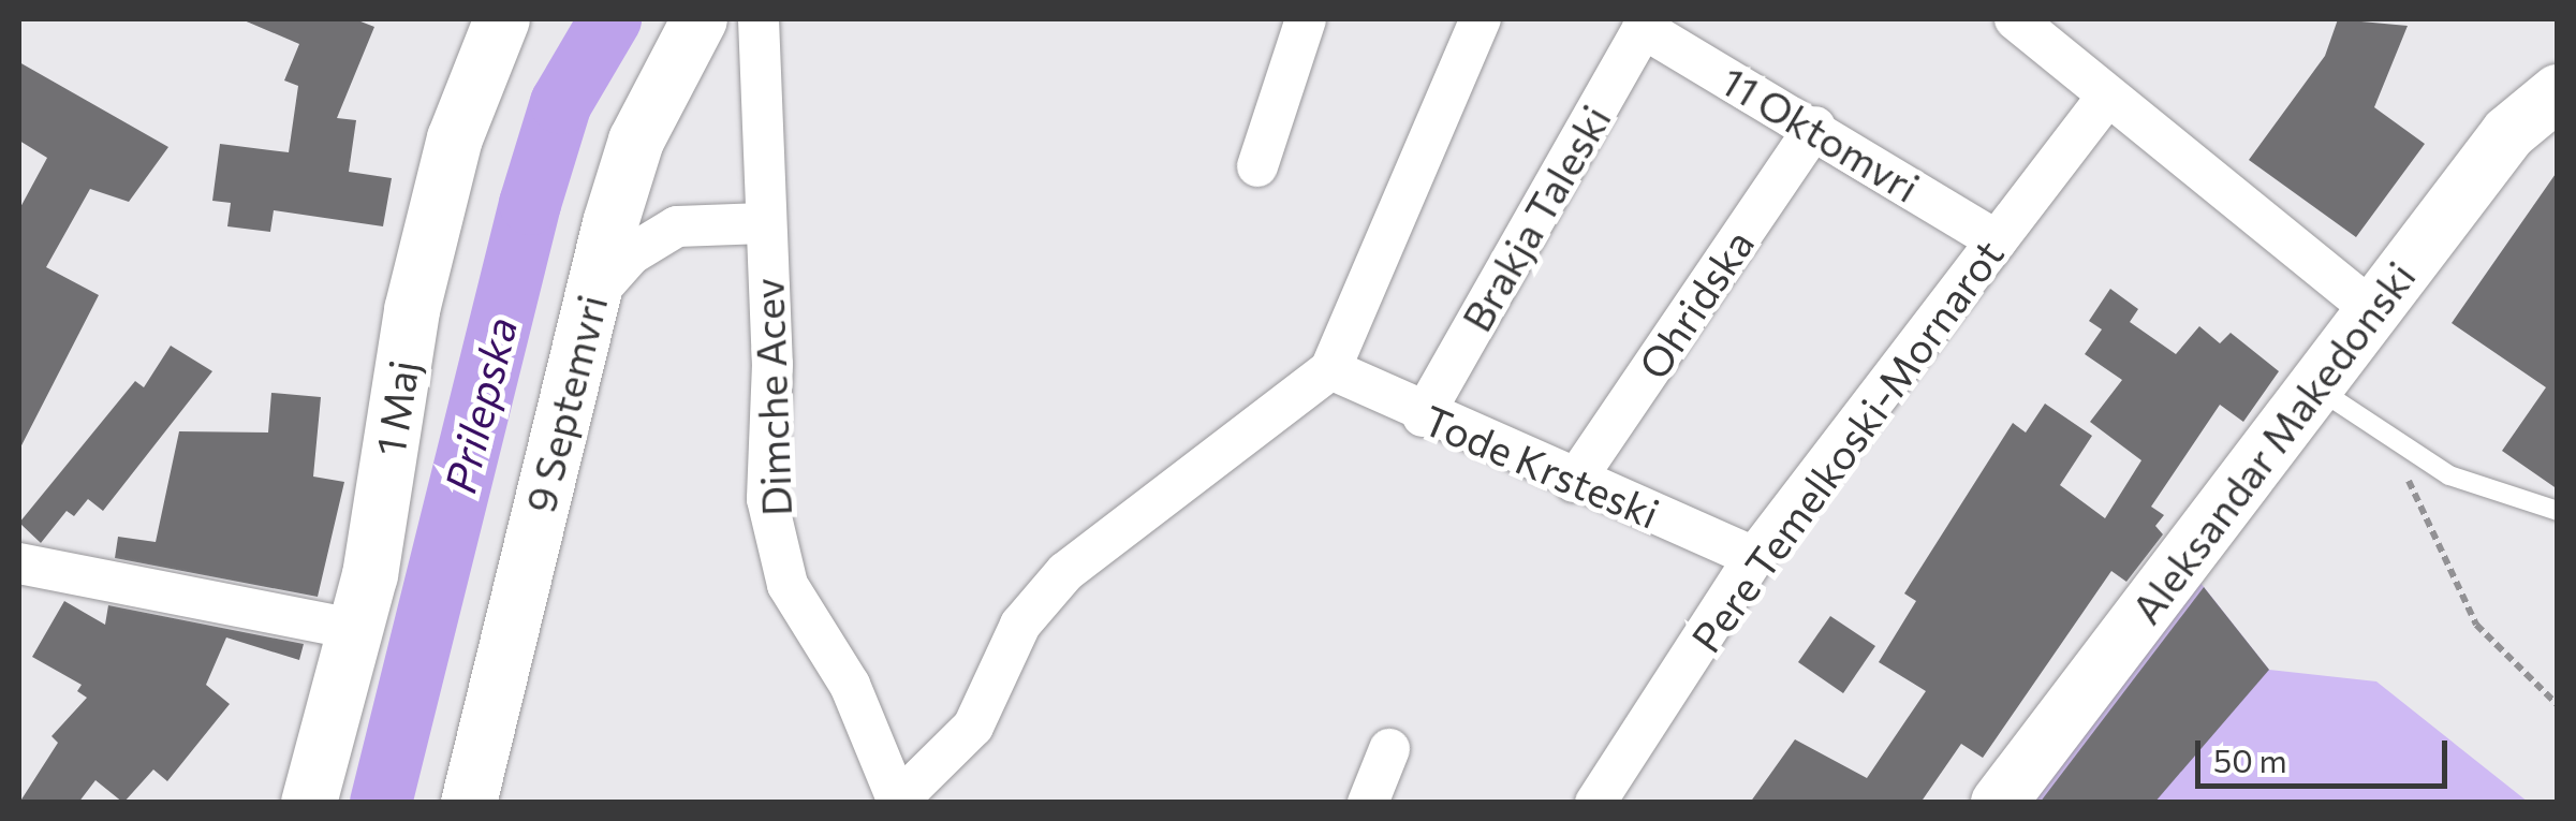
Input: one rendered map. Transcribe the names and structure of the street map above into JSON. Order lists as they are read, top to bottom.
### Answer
{
  "streets": {
    "street": [
      "11 Oktomvri",
      "Brakja Taleski",
      "Ohridska",
      "Dimche Acev",
      "9 Septemvri",
      "1 Maj",
      "Aleksandar Makedonski",
      "Pere Temelkoski-Mornarot",
      "Tode Krsteski"
    ]
  },
  "crossings": [
    ["11 Oktomvri", "Brakja Taleski"],
    ["11 Oktomvri", "Ohridska"],
    ["11 Oktomvri", "Pere Temelkoski-Mornarot"],
    ["Brakja Taleski", "Tode Krsteski"],
    ["Ohridska", "Tode Krsteski"],
    ["Dimche Acev", "9 Septemvri"],
    ["Pere Temelkoski-Mornarot", "Tode Krsteski"]
  ],
  "water": ["Prilepska"],
  "scale_bar": "50 m"
}
